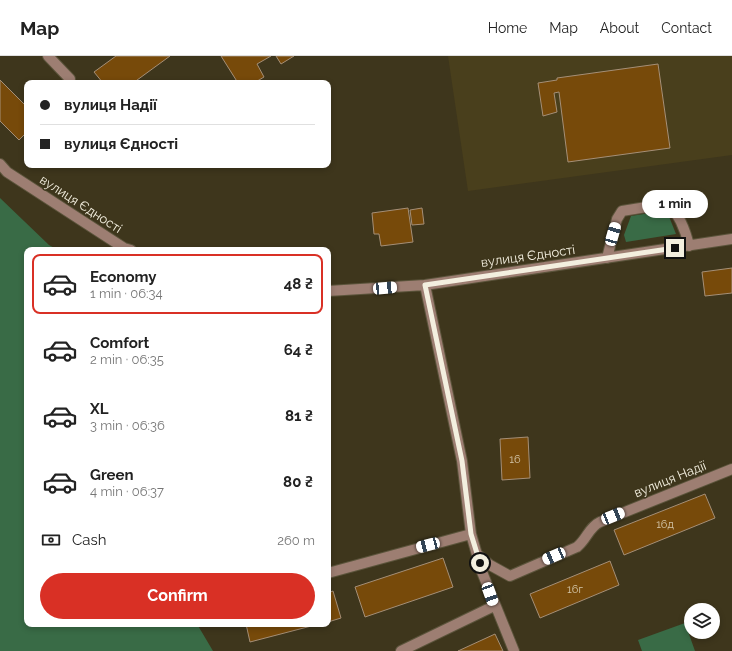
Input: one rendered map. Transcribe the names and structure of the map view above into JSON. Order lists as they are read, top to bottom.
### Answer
{
  "streets": {
    "street": ["вулиця Єдності", "вулиця Надії"]
  },
  "house_numbers": ["16", "16д", "16г"],
  "page": {
    "header": "Map",
    "nav": [
      "Home",
      "Map",
      "About",
      "Contact"
    ],
    "banner": ["вулиця Надії", "вулиця Єдності"],
    "bubble": "1 min",
    "list": [
      {
        "name": "Economy",
        "note": "1 min · 06:34",
        "value": "48 ₴"
      },
      {
        "name": "Comfort",
        "note": "2 min · 06:35",
        "value": "64 ₴"
      },
      {
        "name": "XL",
        "note": "3 min · 06:36",
        "value": "81 ₴"
      },
      {
        "name": "Green",
        "note": "4 min · 06:37",
        "value": "80 ₴"
      }
    ],
    "pay": ["Cash", "260 m"],
    "buttons": "Confirm"
  }
}
